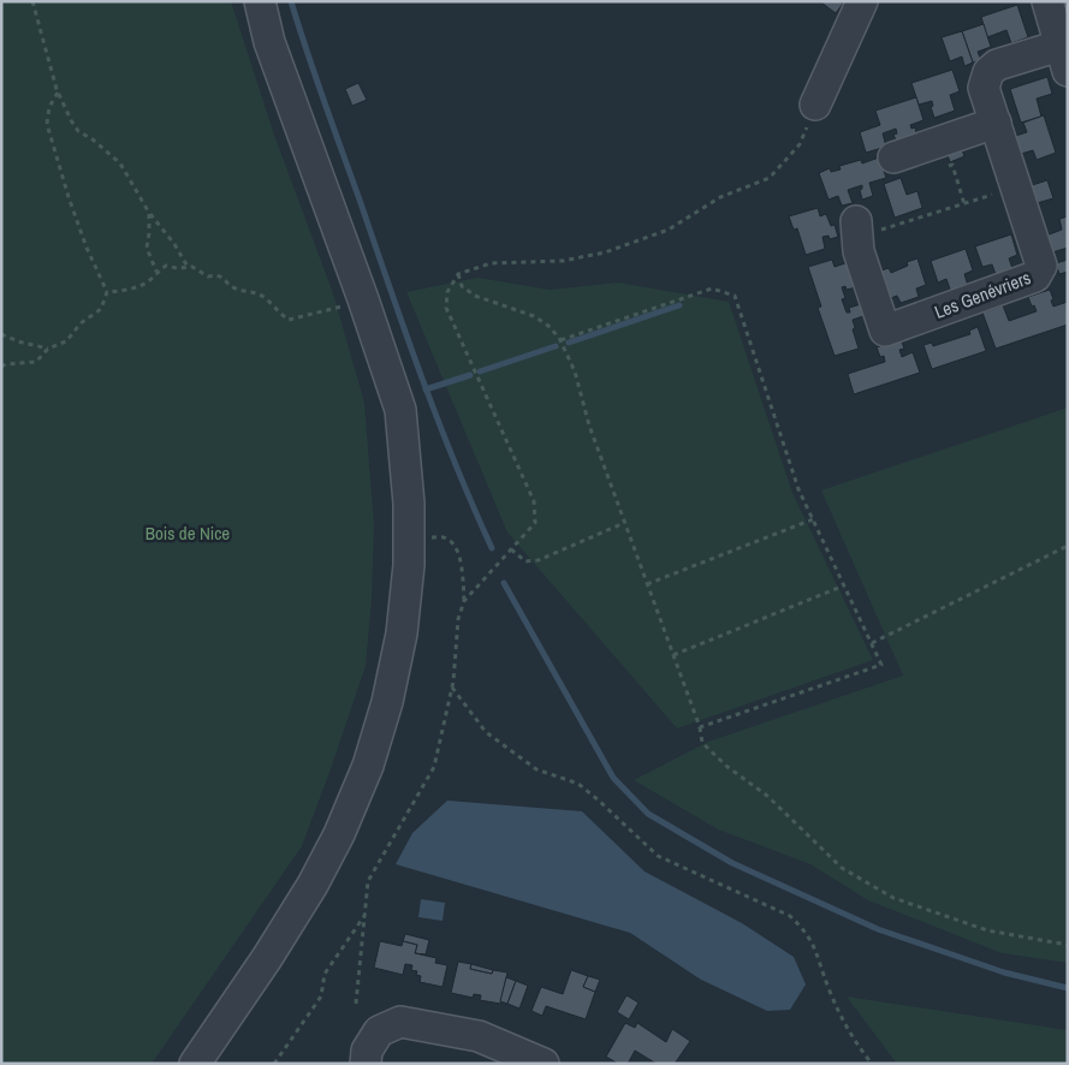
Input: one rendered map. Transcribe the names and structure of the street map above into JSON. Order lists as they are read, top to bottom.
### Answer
{
  "streets": {
    "street": ["Les Genévriers"]
  },
  "parks": ["Bois de Nice"]
}
